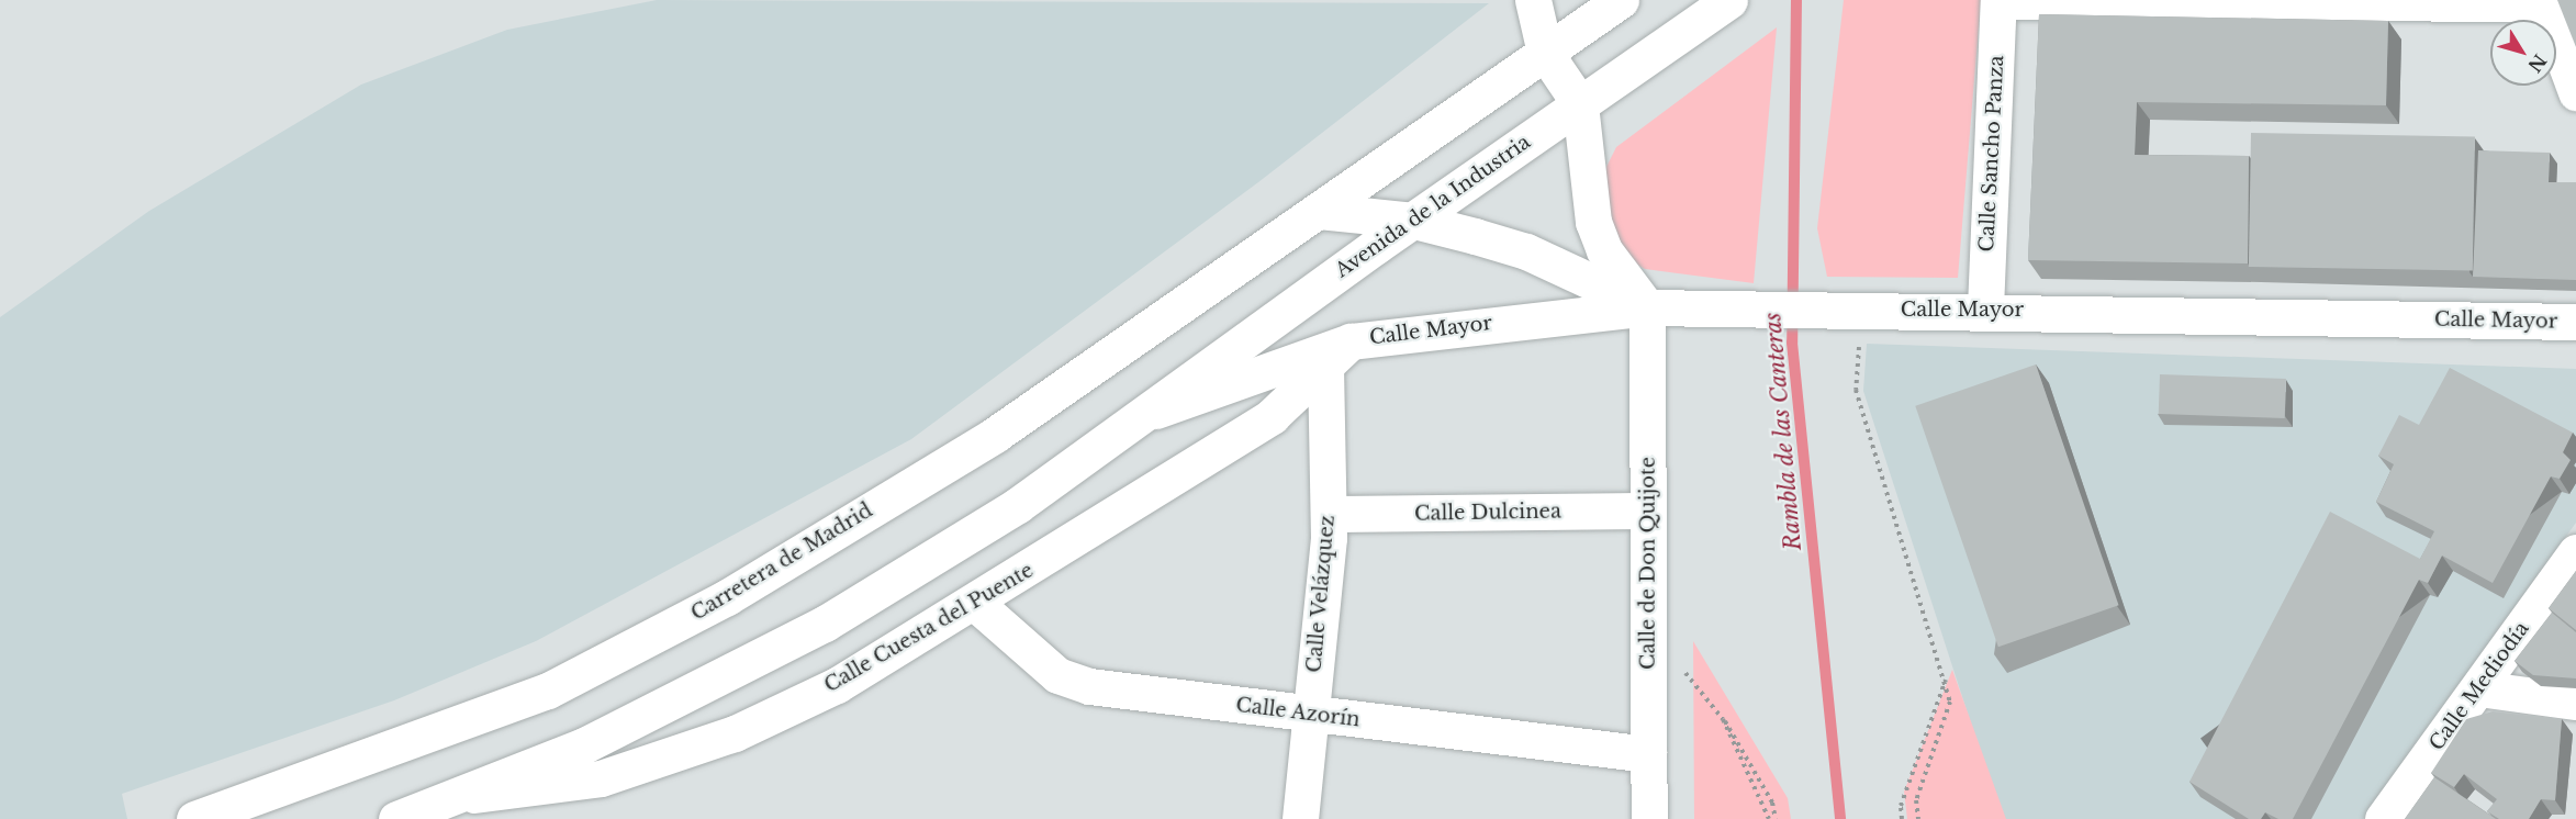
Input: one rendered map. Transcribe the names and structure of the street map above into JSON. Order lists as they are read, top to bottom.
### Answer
{
  "streets": {
    "main road": [
      "Calle Sancho Panza",
      "Avenida de la Industria",
      "Calle Mayor",
      "Calle Dulcinea",
      "Carretera de Madrid",
      "Calle de Don Quijote",
      "Calle Velázquez",
      "Calle Cuesta del Puente",
      "Calle Mediodía",
      "Calle Azorín"
    ]
  },
  "crossings": [
    ["Calle Sancho Panza", "Calle Mayor"],
    ["Avenida de la Industria", "Calle Mayor"],
    ["Avenida de la Industria", "Calle Cuesta del Puente"],
    ["Calle Mayor", "Calle de Don Quijote"],
    ["Calle Mayor", "Calle Cuesta del Puente"],
    ["Calle Dulcinea", "Calle de Don Quijote"],
    ["Calle Dulcinea", "Calle Velázquez"],
    ["Calle de Don Quijote", "Calle Azorín"],
    ["Calle Velázquez", "Calle Cuesta del Puente"],
    ["Calle Velázquez", "Calle Azorín"],
    ["Calle Cuesta del Puente", "Calle Azorín"]
  ],
  "water": ["Rambla de las Canteras"],
  "north": "bottom right"
}
